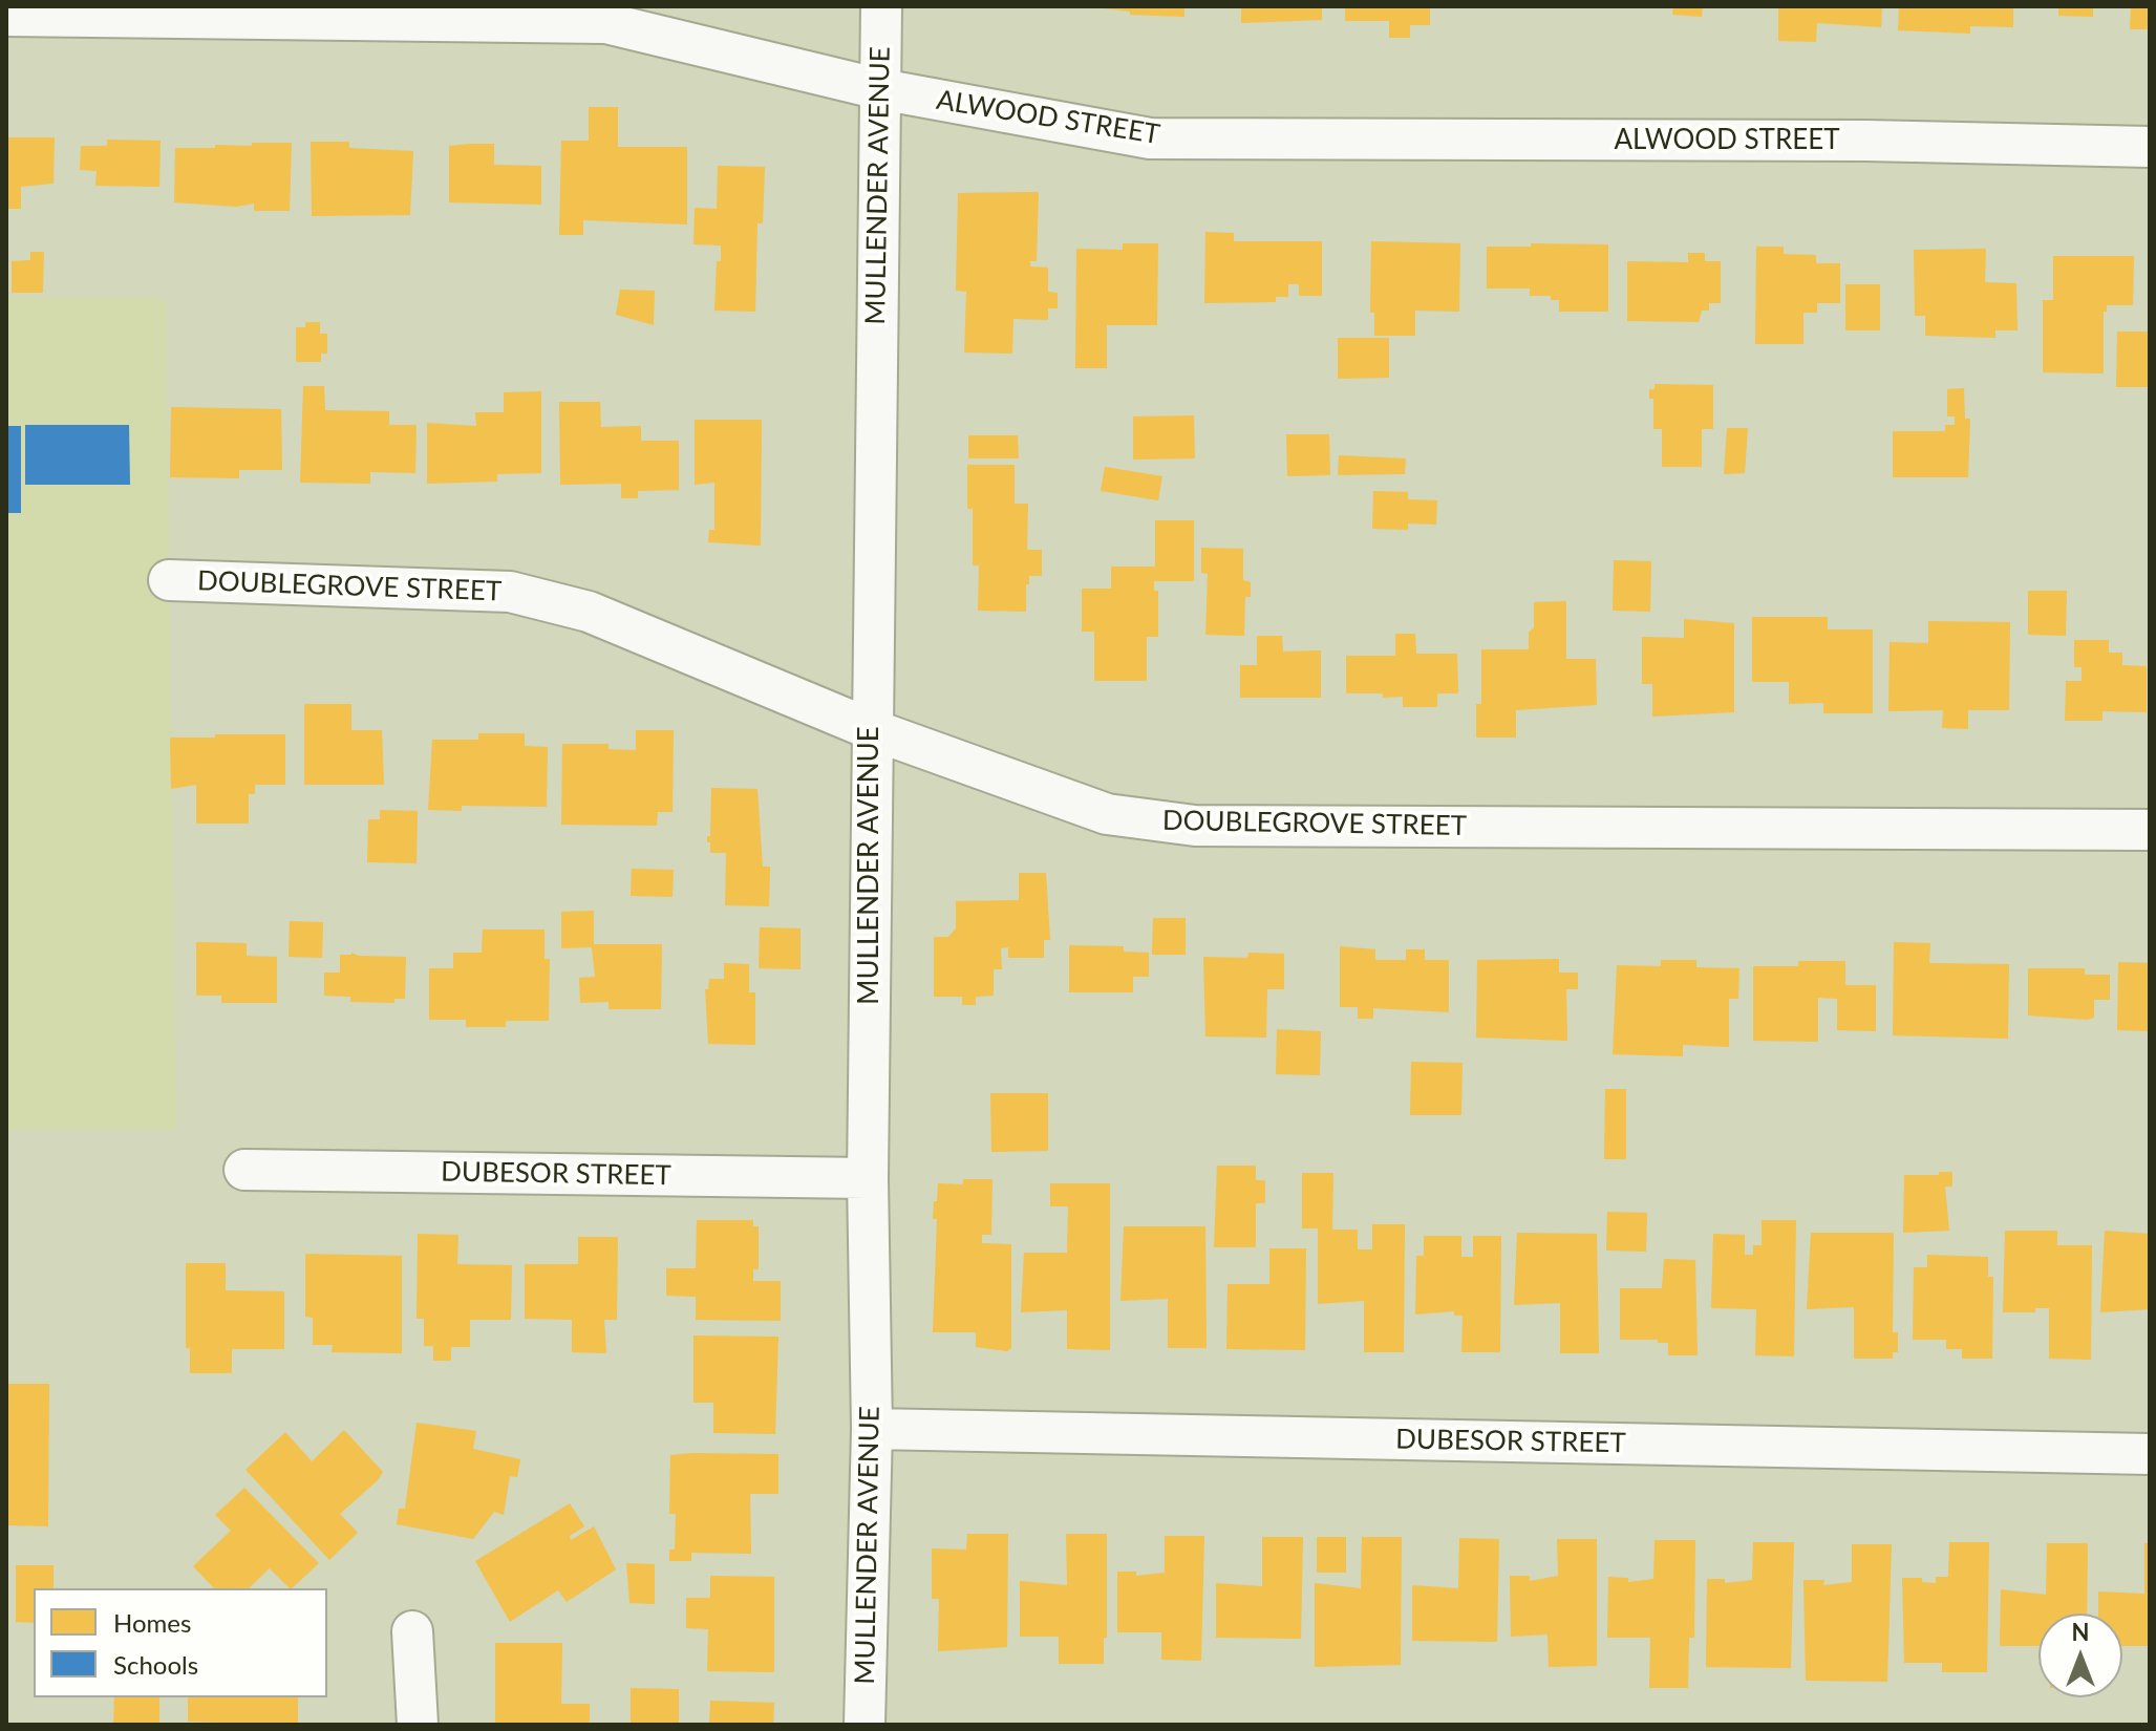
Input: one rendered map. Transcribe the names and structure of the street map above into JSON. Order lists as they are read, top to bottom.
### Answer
{
  "streets": {
    "street": [
      "ALWOOD STREET",
      "MULLENDER AVENUE",
      "DOUBLEGROVE STREET",
      "DUBESOR STREET"
    ]
  },
  "crossings": [
    ["ALWOOD STREET", "MULLENDER AVENUE"],
    ["MULLENDER AVENUE", "DOUBLEGROVE STREET"],
    ["MULLENDER AVENUE", "DUBESOR STREET"]
  ],
  "legend": ["Homes", "Schools"],
  "north": "top"
}
